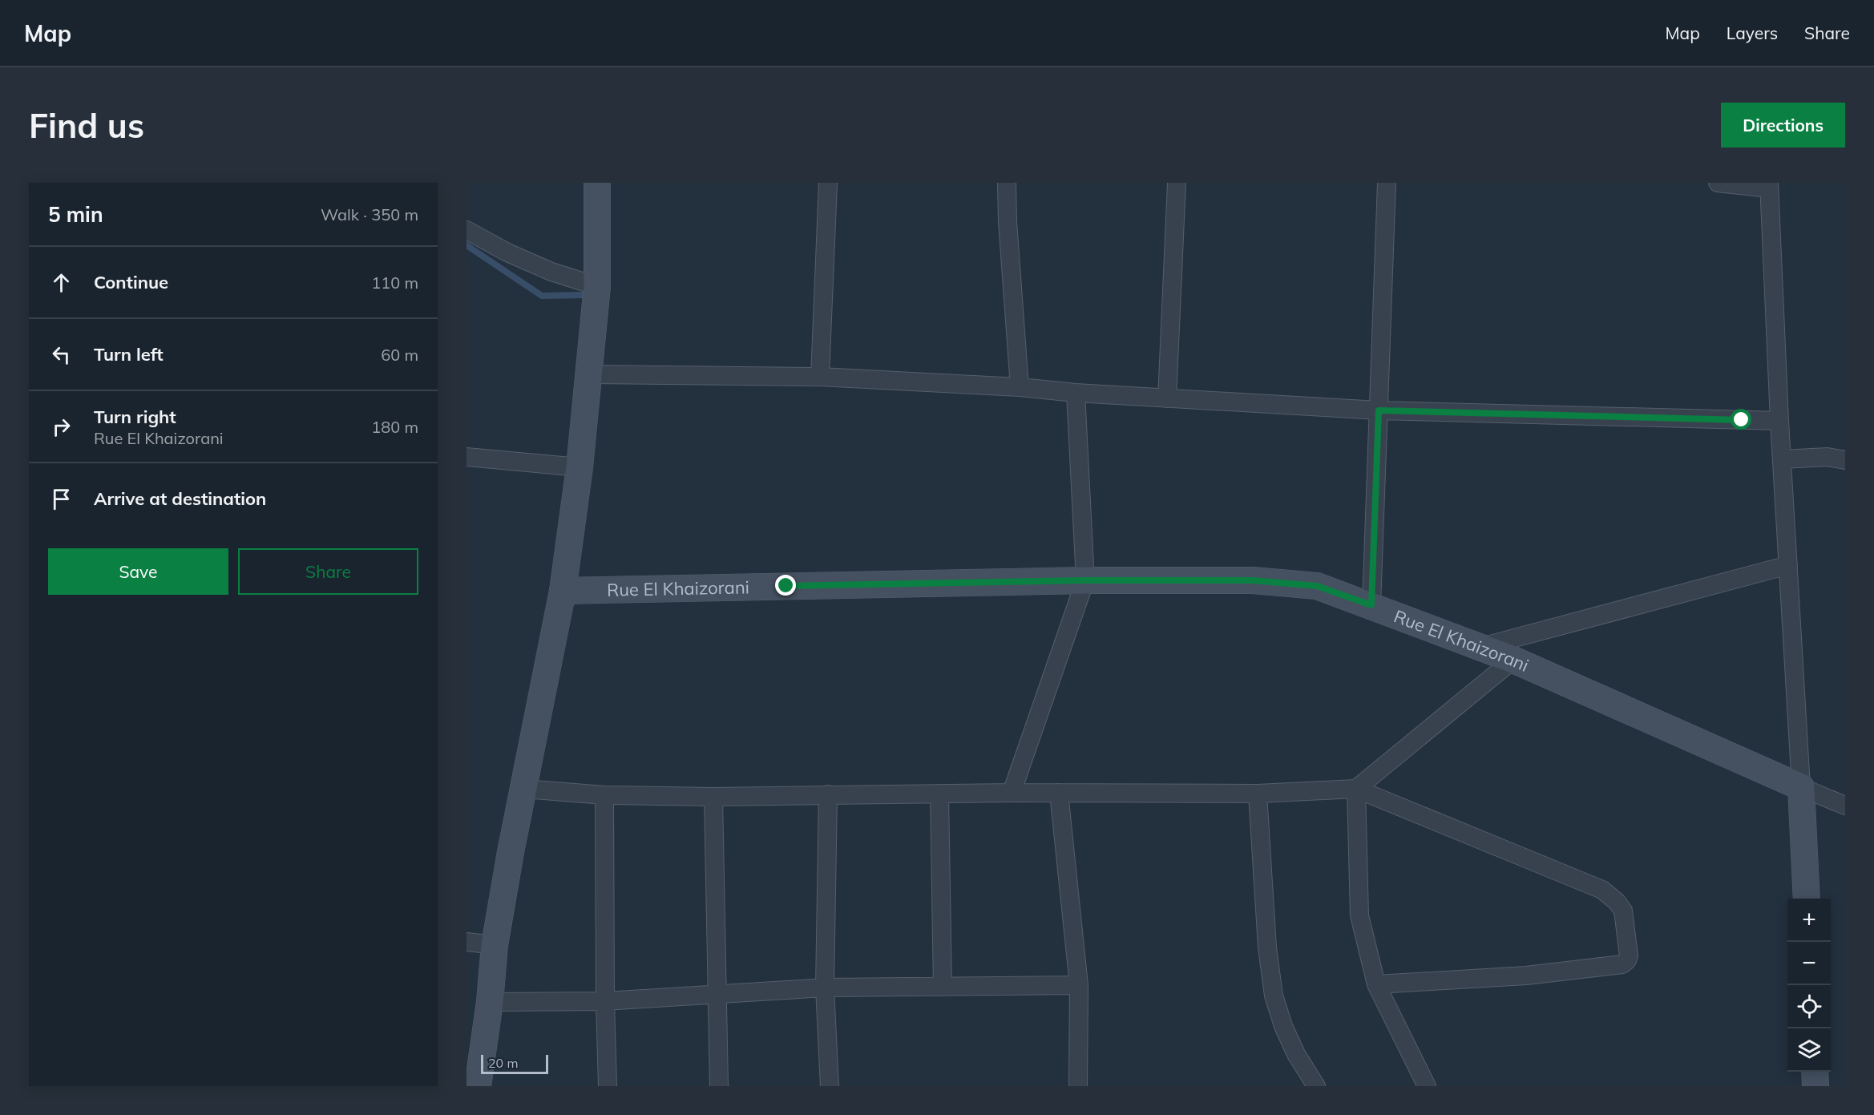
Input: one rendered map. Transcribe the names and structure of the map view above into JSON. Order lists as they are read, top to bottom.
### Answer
{
  "streets": {
    "street": ["Rue El Khaizorani"]
  },
  "scale_bar": "20 m",
  "page": {
    "header": "Map",
    "nav": ["Map", "Layers", "Share"],
    "buttons": [
      "Directions",
      ["Save", "Share"]
    ],
    "title": "Find us",
    "heading": ["5 min", "Walk · 350 m"],
    "list": [
      ["Continue", "110 m"],
      ["Turn left", "60 m"],
      ["Turn right", "Rue El Khaizorani", "180 m"],
      "Arrive at destination"
    ],
    "map_buttons": ["+", "−"],
    "scale": "20 m"
  }
}
